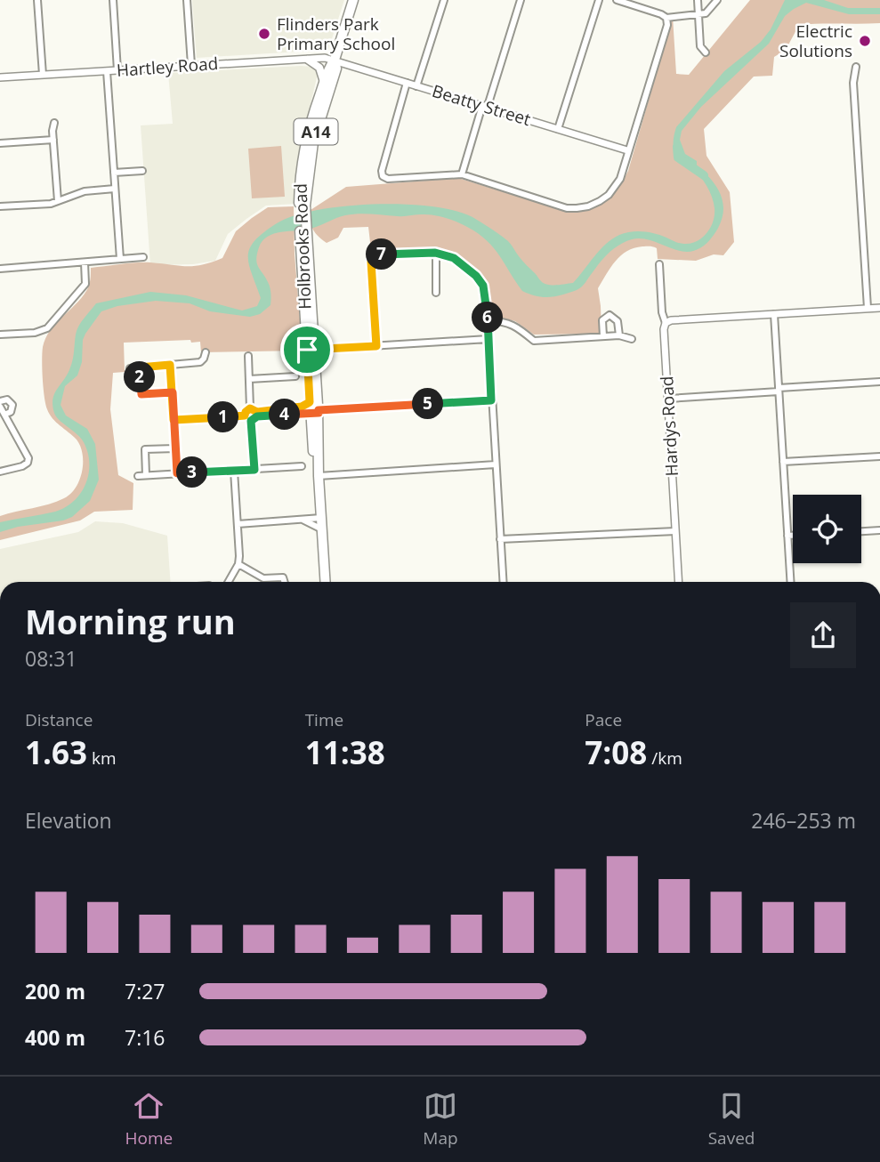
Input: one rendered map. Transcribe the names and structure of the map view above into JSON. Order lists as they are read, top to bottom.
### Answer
{
  "streets": {
    "main road": ["A14", "Holbrooks Road"],
    "street": ["Hartley Road", "Beatty Street", "Hardys Road"]
  },
  "crossings": [
    ["Hartley Road", "Beatty Street"],
    ["Hartley Road", "Holbrooks Road"],
    ["Beatty Street", "Holbrooks Road"]
  ],
  "places": ["Flinders Park Primary School", "Electric Solutions"],
  "page": {
    "pins": [
      "7",
      "6",
      "2",
      "5",
      "4",
      "1",
      "3"
    ],
    "heading": ["Morning run", "08:31"],
    "stats": [
      ["Distance", "1.63 km"],
      ["Time", "11:38"],
      ["Pace", "7:08 /km"]
    ],
    "chart": ["Elevation", "246–253 m"],
    "list": [
      {
        "name": "200 m",
        "note": "7:27"
      },
      {
        "name": "400 m",
        "note": "7:16"
      }
    ],
    "tabs": ["Home", "Map", "Saved"]
  }
}
